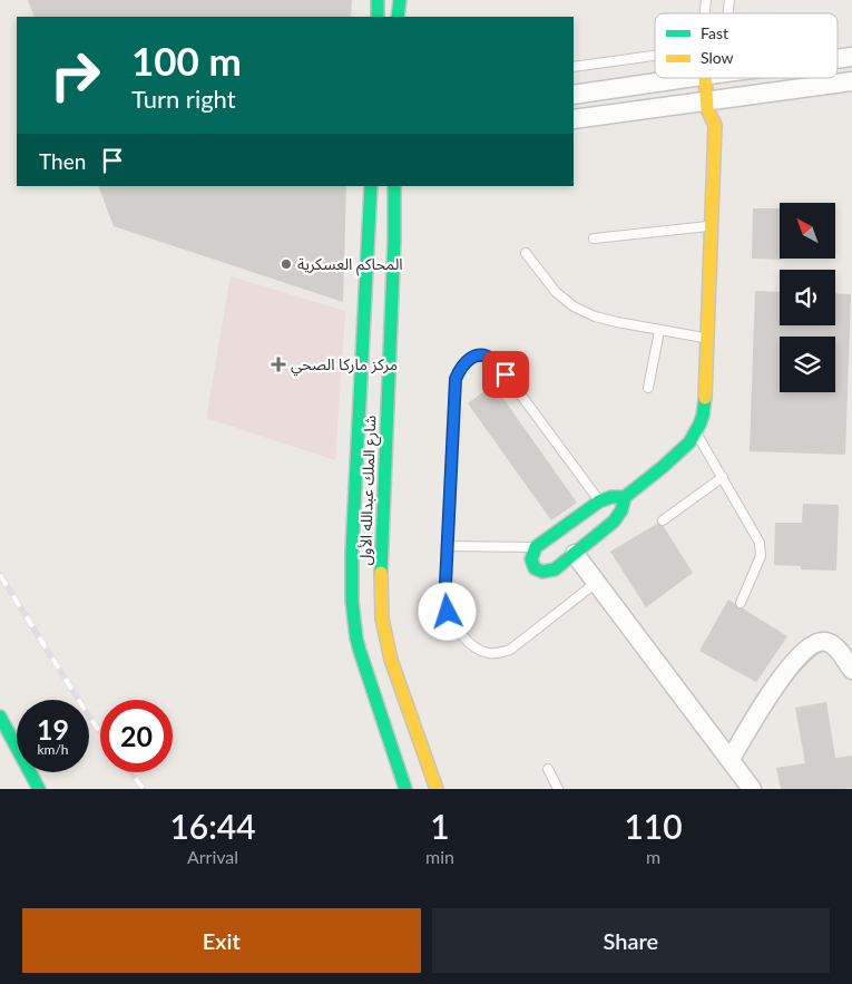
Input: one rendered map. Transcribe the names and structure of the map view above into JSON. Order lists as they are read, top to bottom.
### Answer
{
  "streets": {
    "main road": ["شارع الملك عبدالله الأول"]
  },
  "places": {
    "other": ["المحاكم العسكرية"],
    "health": ["مركز ماركا الصحي"]
  },
  "legend": ["Fast", "Slow"],
  "north": "top left",
  "page": {
    "turn": ["100 m", "Turn right"],
    "then": "Then",
    "speed": "19 km/h",
    "limit": "20",
    "eta": [
      "16:44",
      "Arrival",
      "1",
      "min",
      "110",
      "m"
    ],
    "buttons": ["Exit", "Share"]
  }
}
